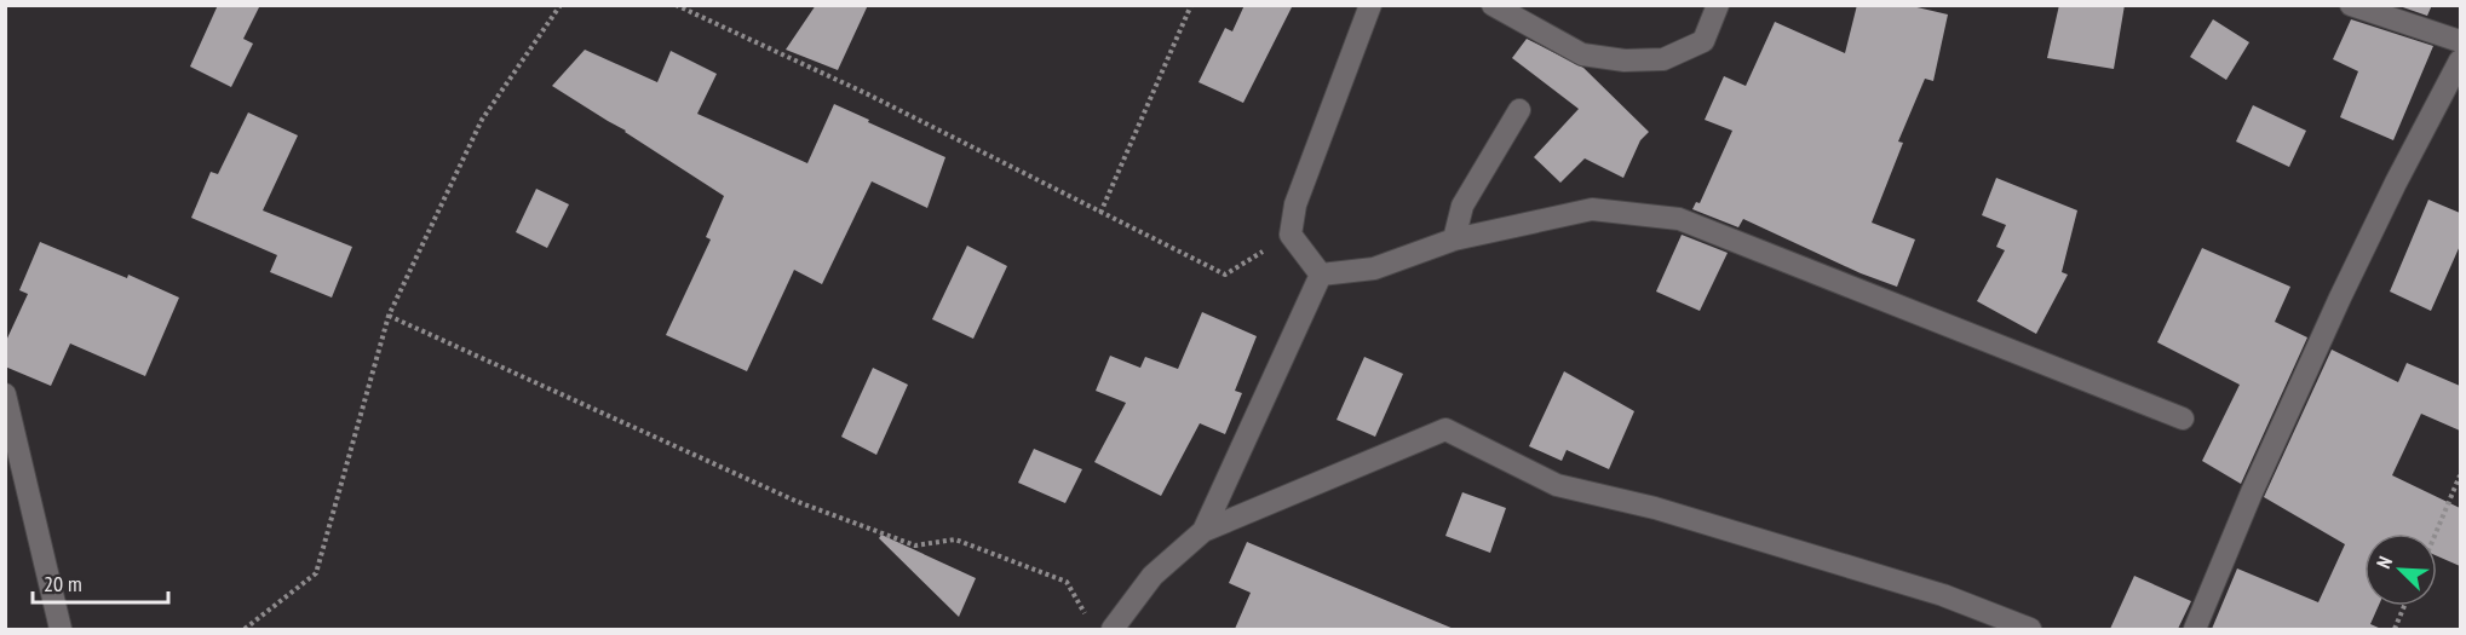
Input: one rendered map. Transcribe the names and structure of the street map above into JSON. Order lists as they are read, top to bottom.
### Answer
{
  "scale_bar": "20 m",
  "north": "top left"
}
